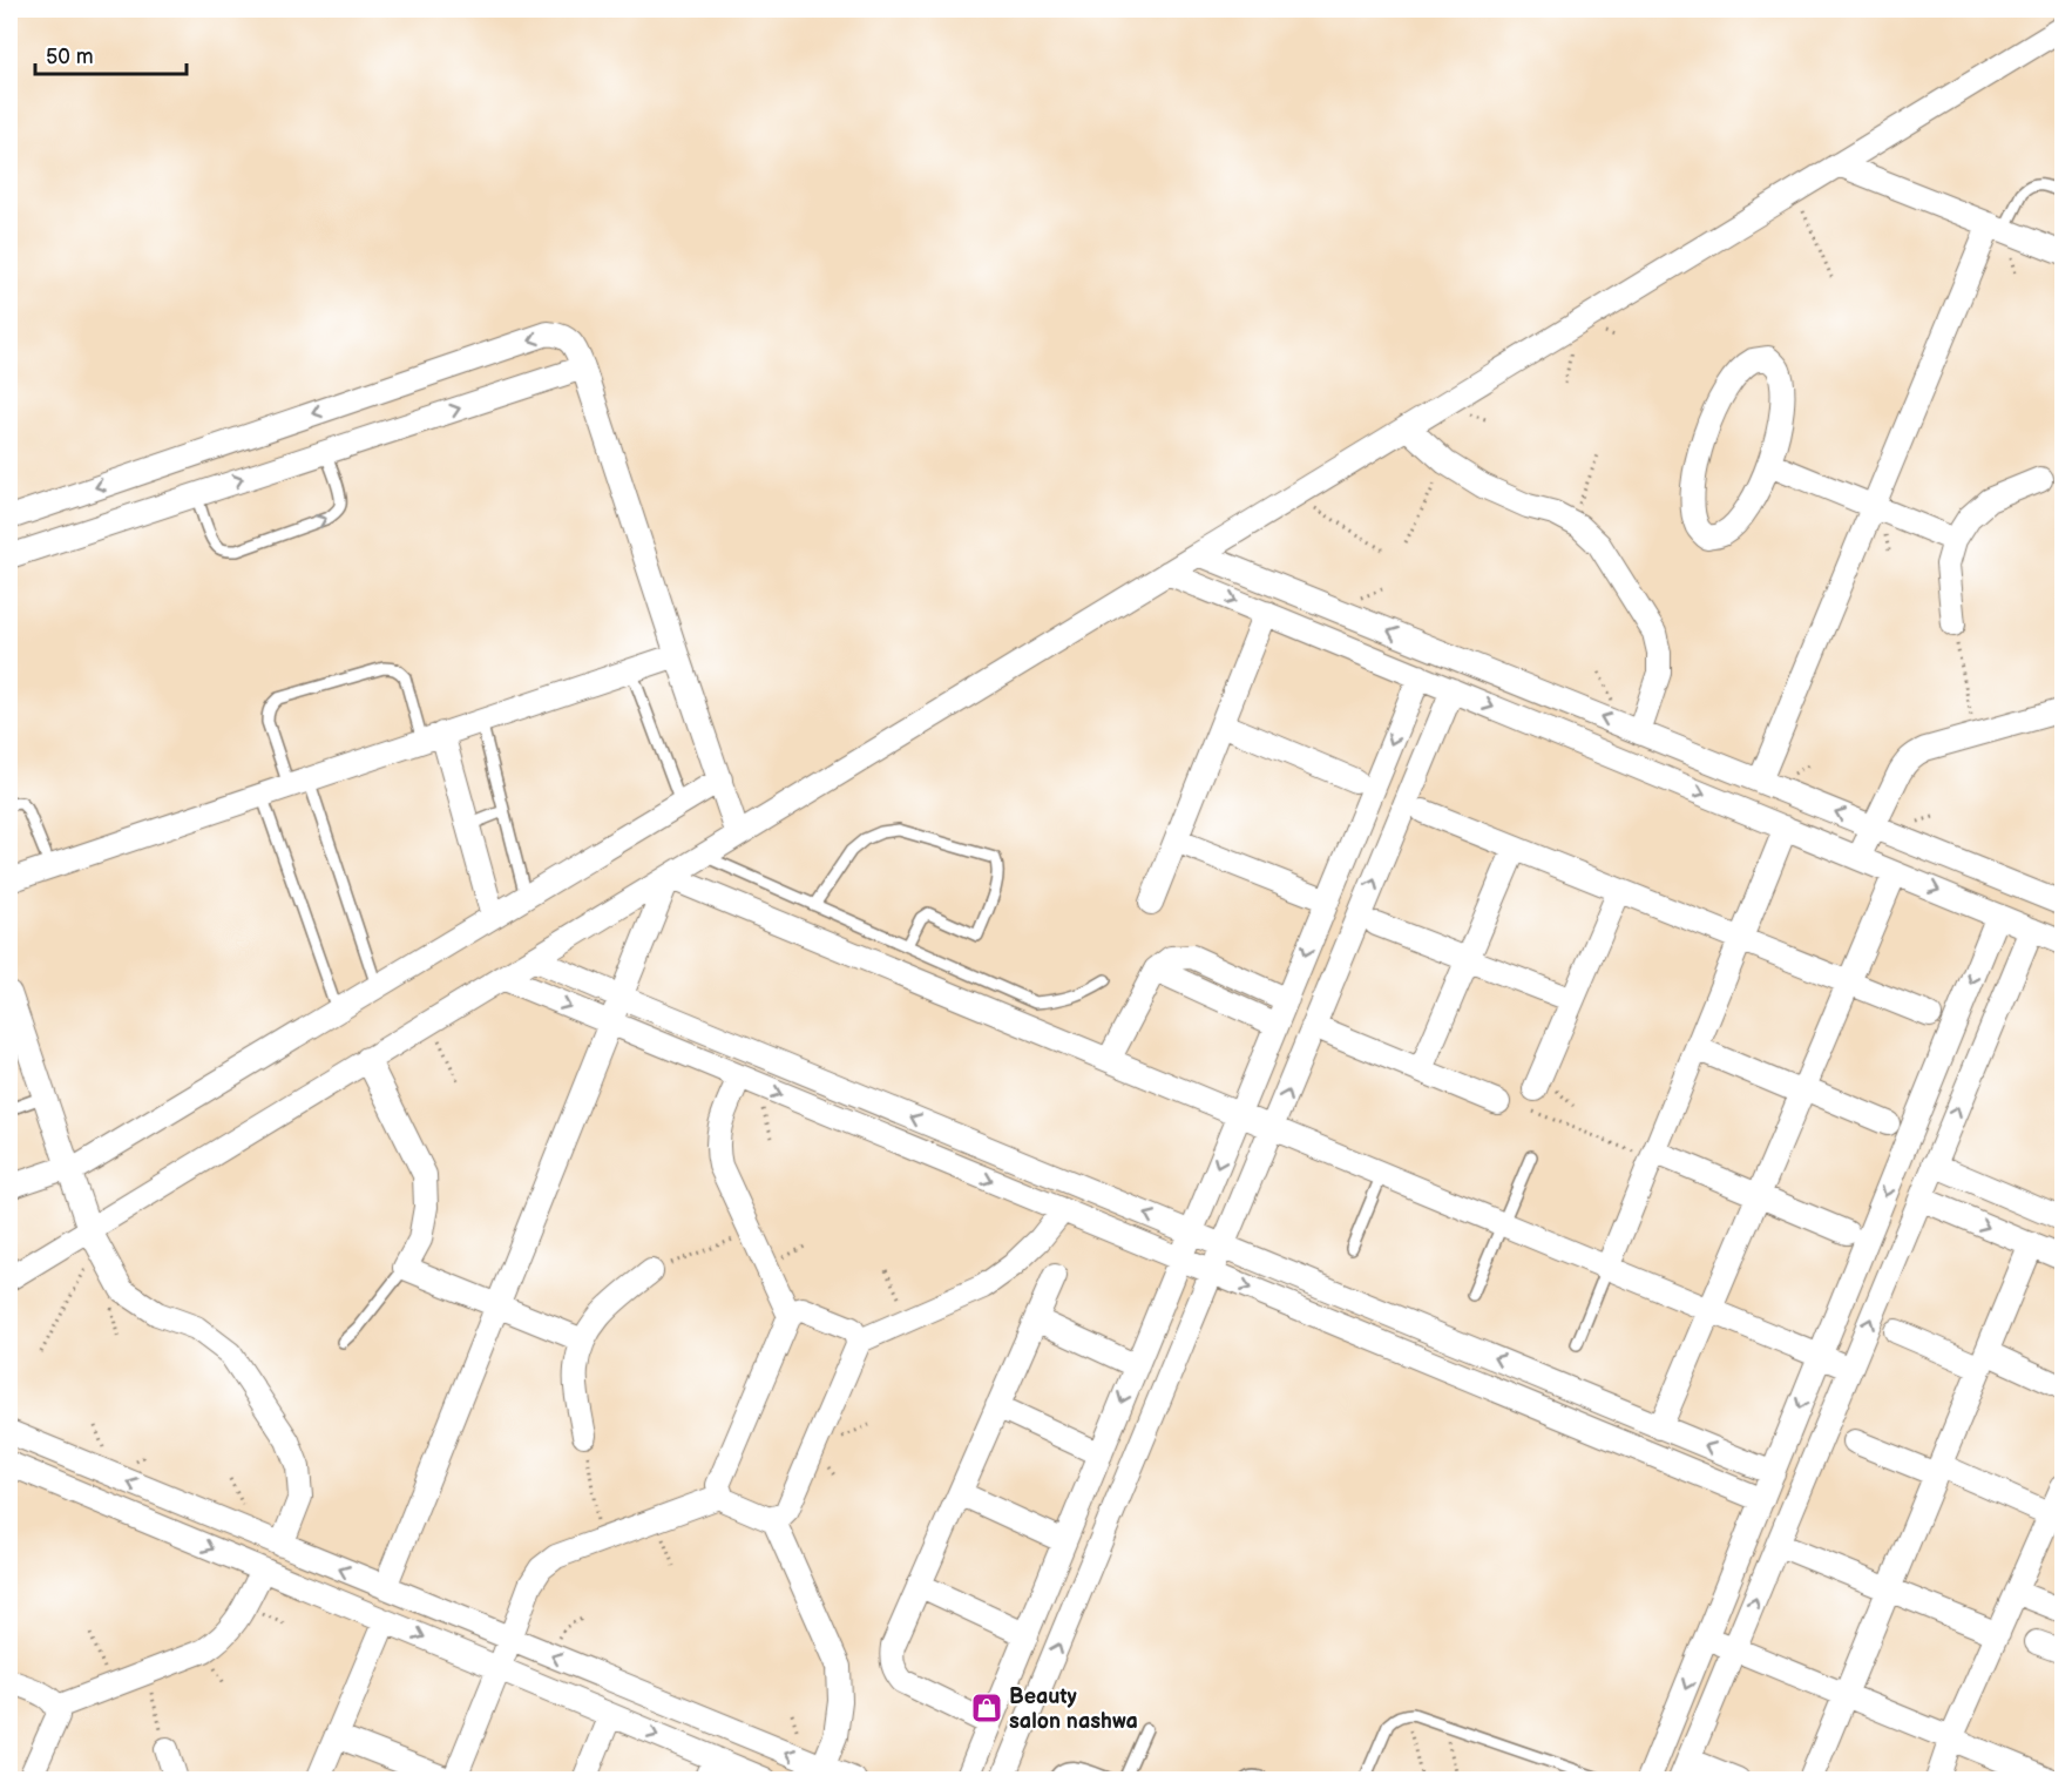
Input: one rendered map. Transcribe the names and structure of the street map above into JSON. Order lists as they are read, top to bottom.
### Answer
{
  "places": {
    "shop": ["Beauty salon nashwa"]
  },
  "scale_bar": "50 m"
}
